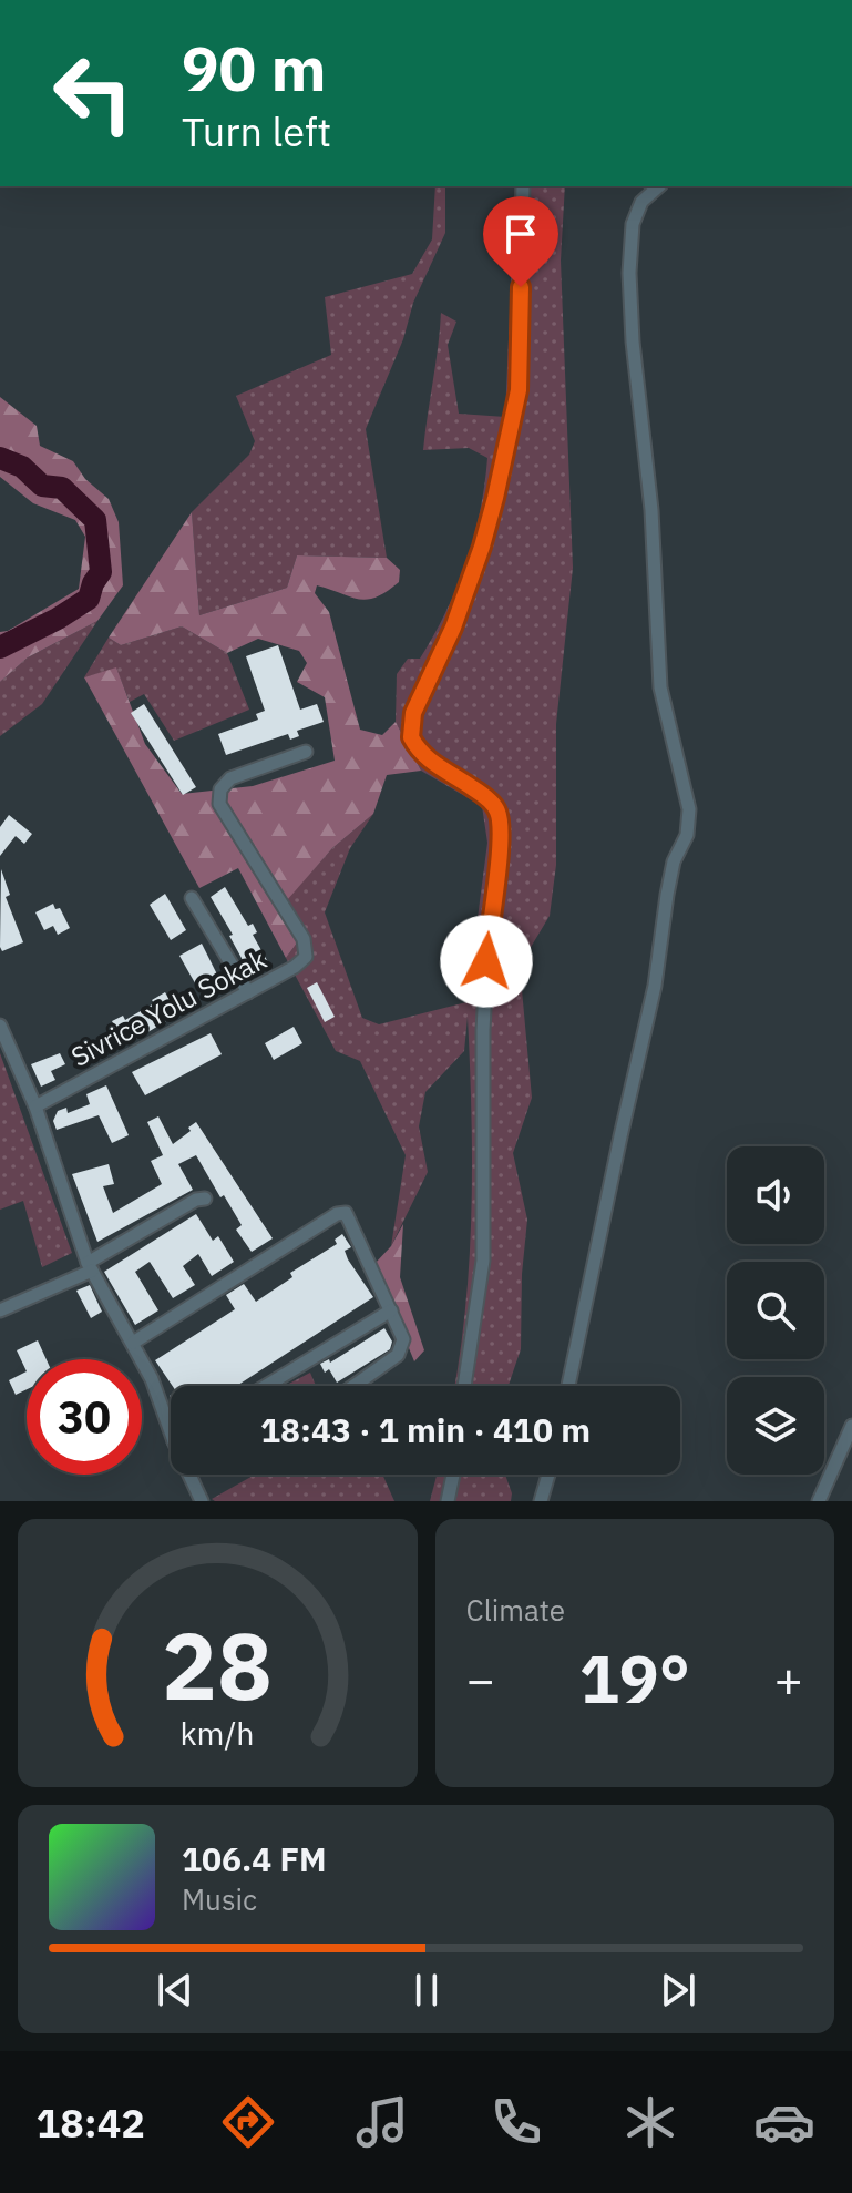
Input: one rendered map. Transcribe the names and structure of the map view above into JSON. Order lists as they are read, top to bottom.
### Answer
{
  "streets": {
    "street": ["Sivrice Yolu Sokak"]
  },
  "page": {
    "turn": ["90 m", "Turn left"],
    "limit": "30",
    "trip": "18:43 · 1 min · 410 m",
    "tile": "Climate",
    "heat": ["−", "19°", "+"],
    "song": ["106.4 FM", "Music"],
    "tabs": "18:42",
    "gauge": ["28", "km/h"]
  }
}
